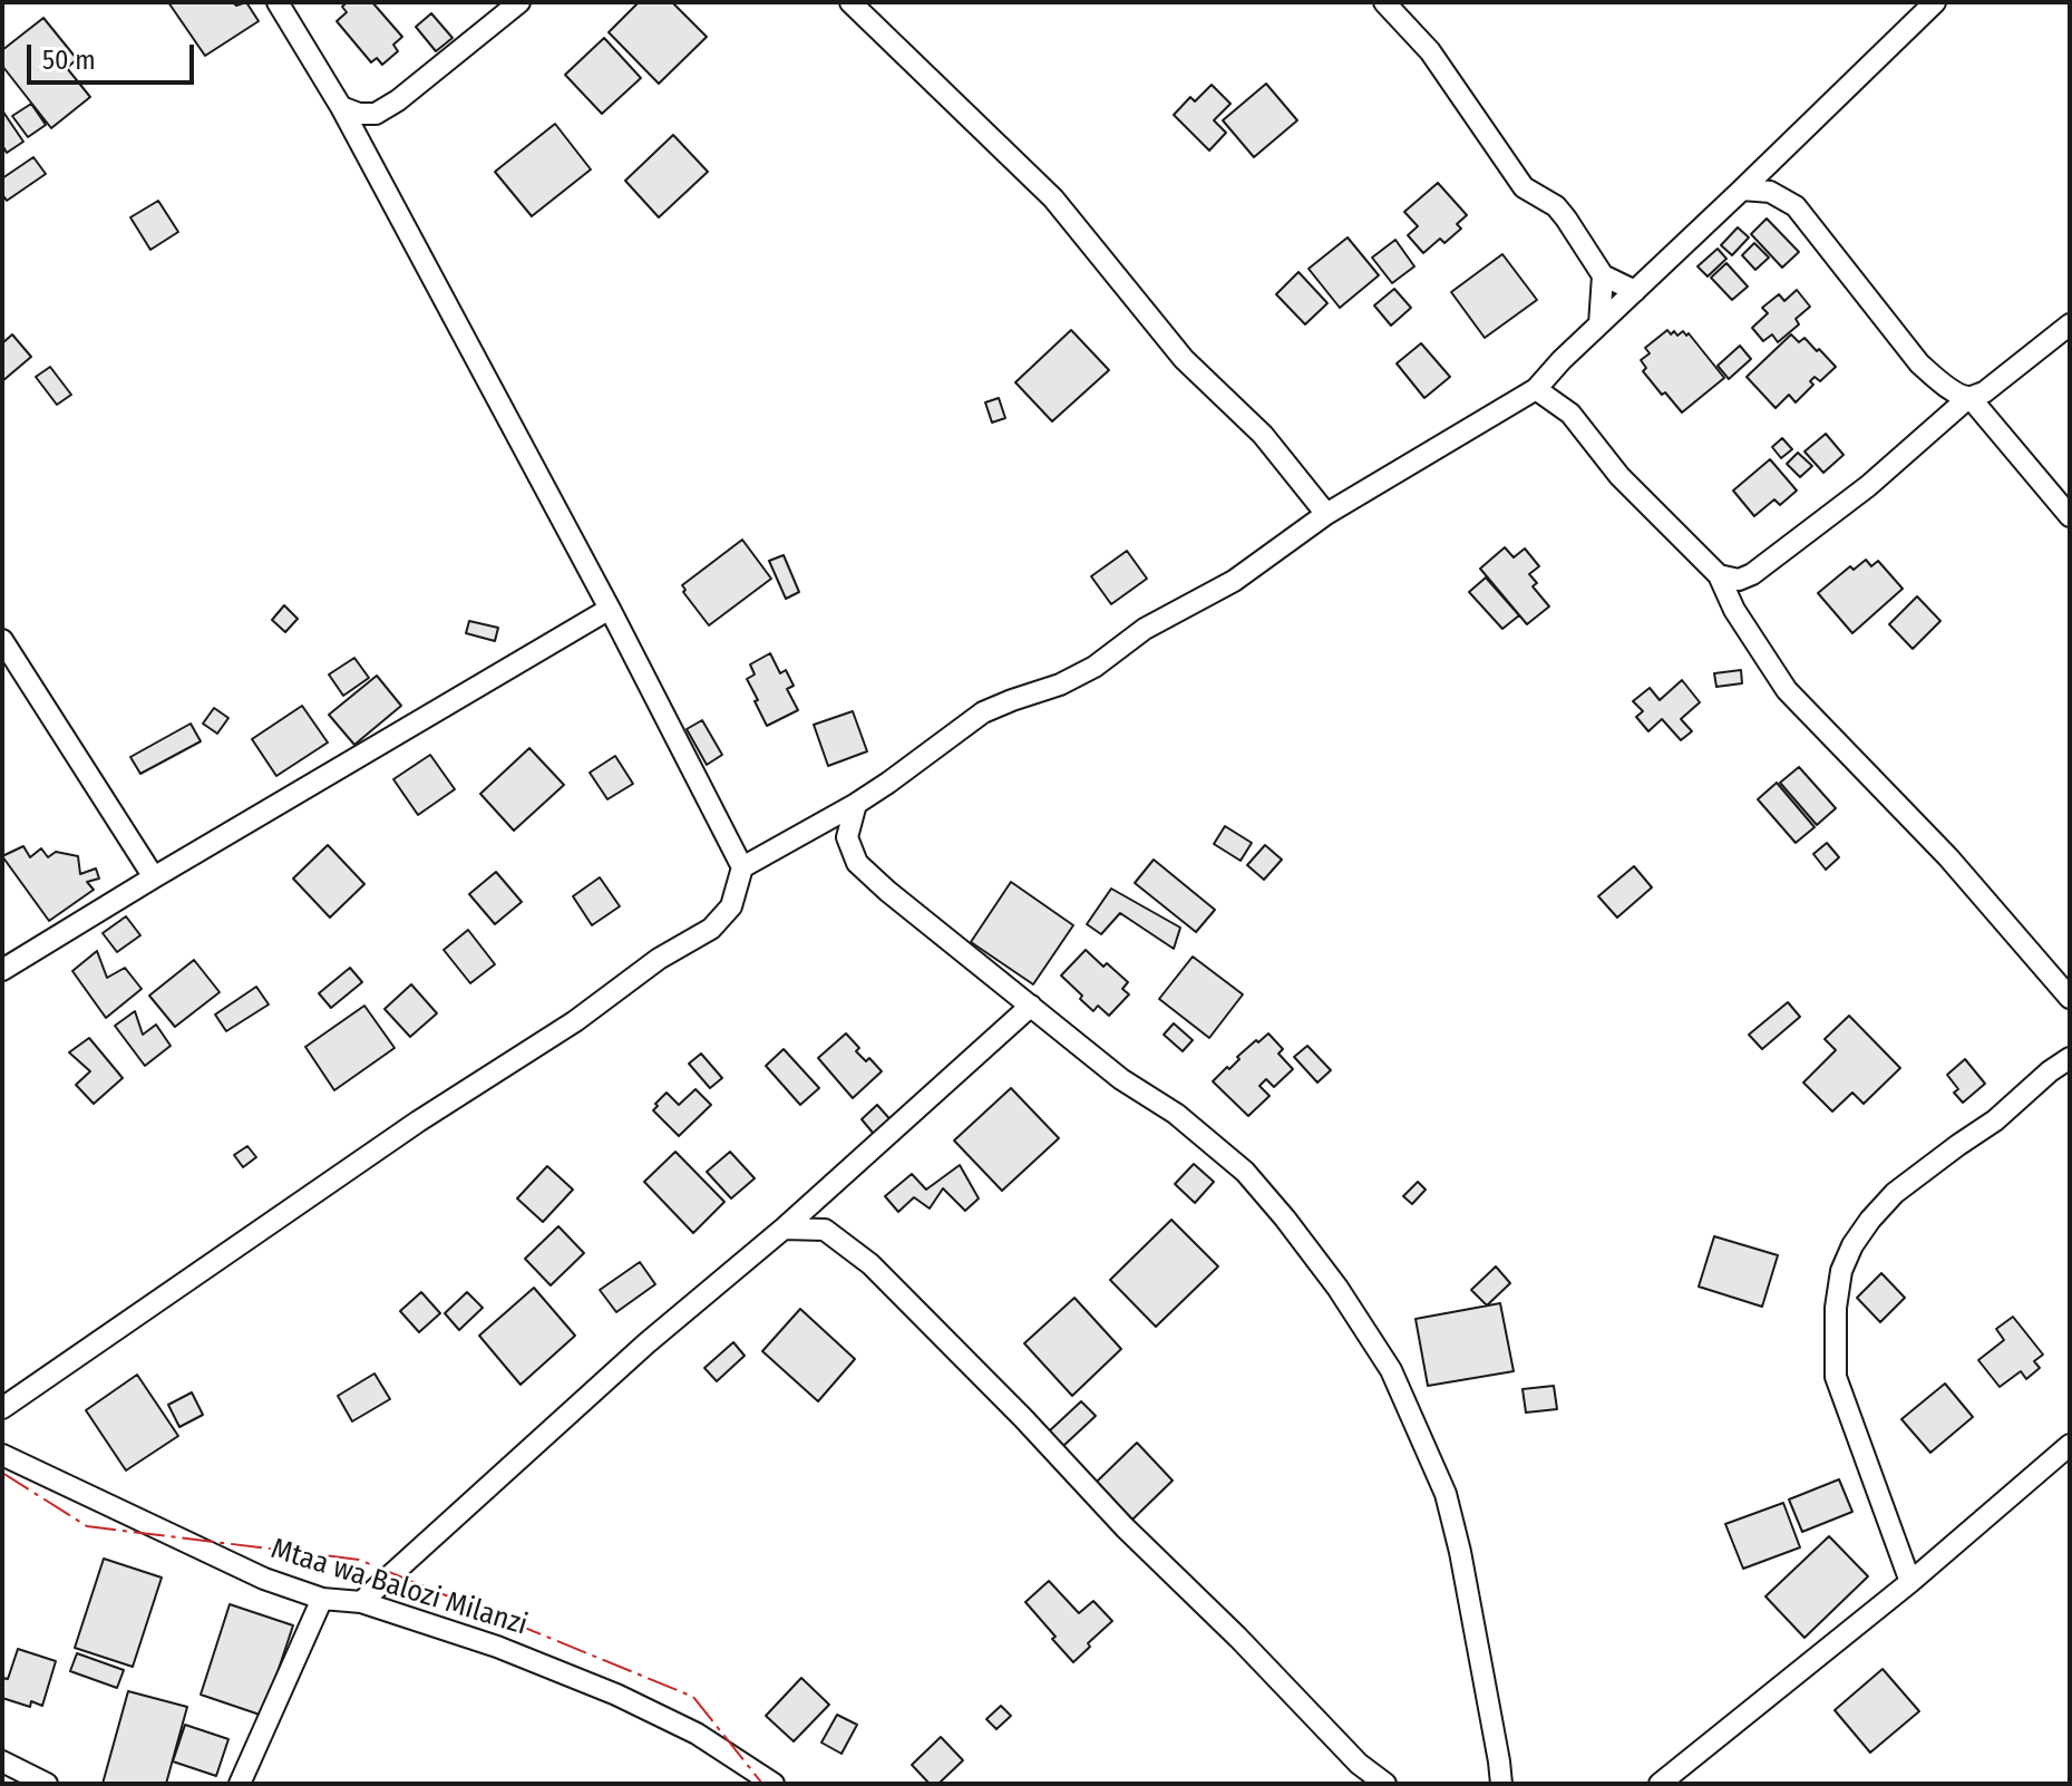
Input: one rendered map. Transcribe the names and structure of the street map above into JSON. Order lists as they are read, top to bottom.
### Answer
{
  "streets": {
    "street": ["Mtaa wa Balozi Milanzi"]
  },
  "scale_bar": "50 m"
}
